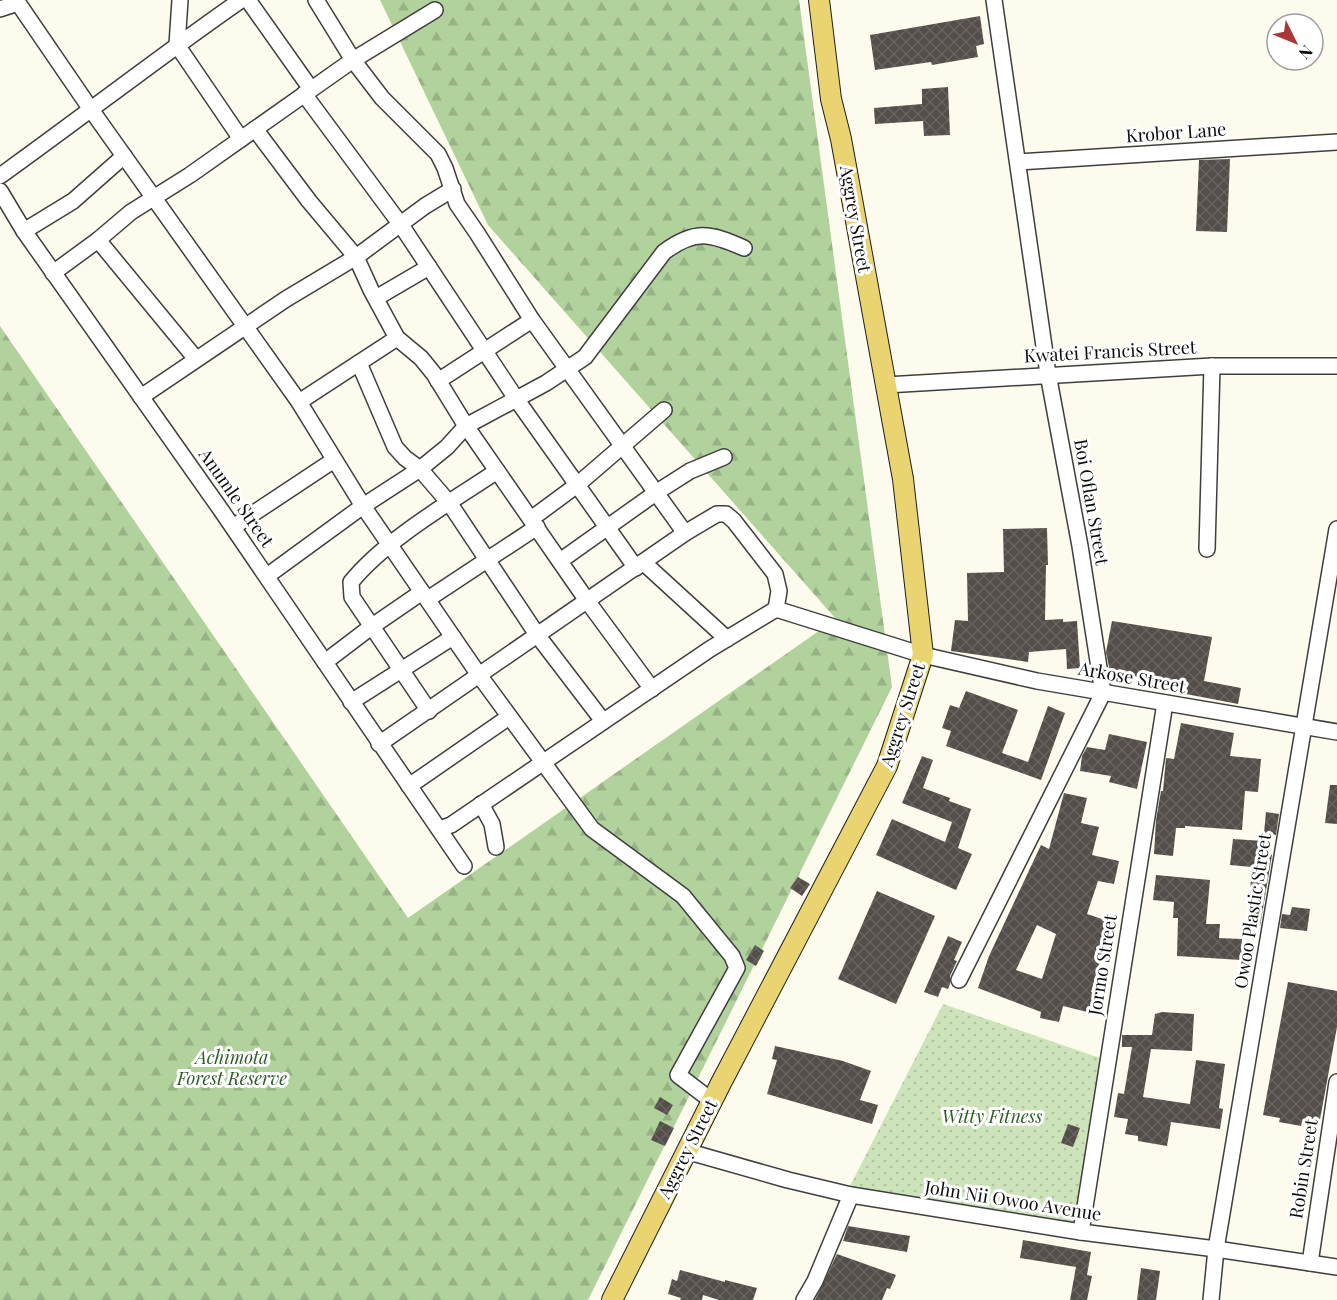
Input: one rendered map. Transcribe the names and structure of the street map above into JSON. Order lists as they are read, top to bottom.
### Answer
{
  "streets": {
    "main road": ["Aggrey Street"],
    "street": [
      "Krobor Lane",
      "Kwatei Francis Street",
      "Anumle Street",
      "Boi Oflan Street",
      "Arkose Street",
      "Owoo Plastic Street",
      "Jormo Street",
      "Robin Street",
      "John Nii Owoo Avenue"
    ]
  },
  "crossings": [
    ["Krobor Lane", "Boi Oflan Street"],
    ["Aggrey Street", "Kwatei Francis Street"],
    ["Aggrey Street", "Arkose Street"],
    ["Aggrey Street", "John Nii Owoo Avenue"],
    ["Kwatei Francis Street", "Boi Oflan Street"],
    ["Boi Oflan Street", "Arkose Street"],
    ["Arkose Street", "Owoo Plastic Street"],
    ["Arkose Street", "Jormo Street"],
    ["Owoo Plastic Street", "John Nii Owoo Avenue"],
    ["Jormo Street", "John Nii Owoo Avenue"],
    ["Robin Street", "John Nii Owoo Avenue"]
  ],
  "parks": ["Achimota Forest Reserve", "Witty Fitness"],
  "north": "bottom right"
}
